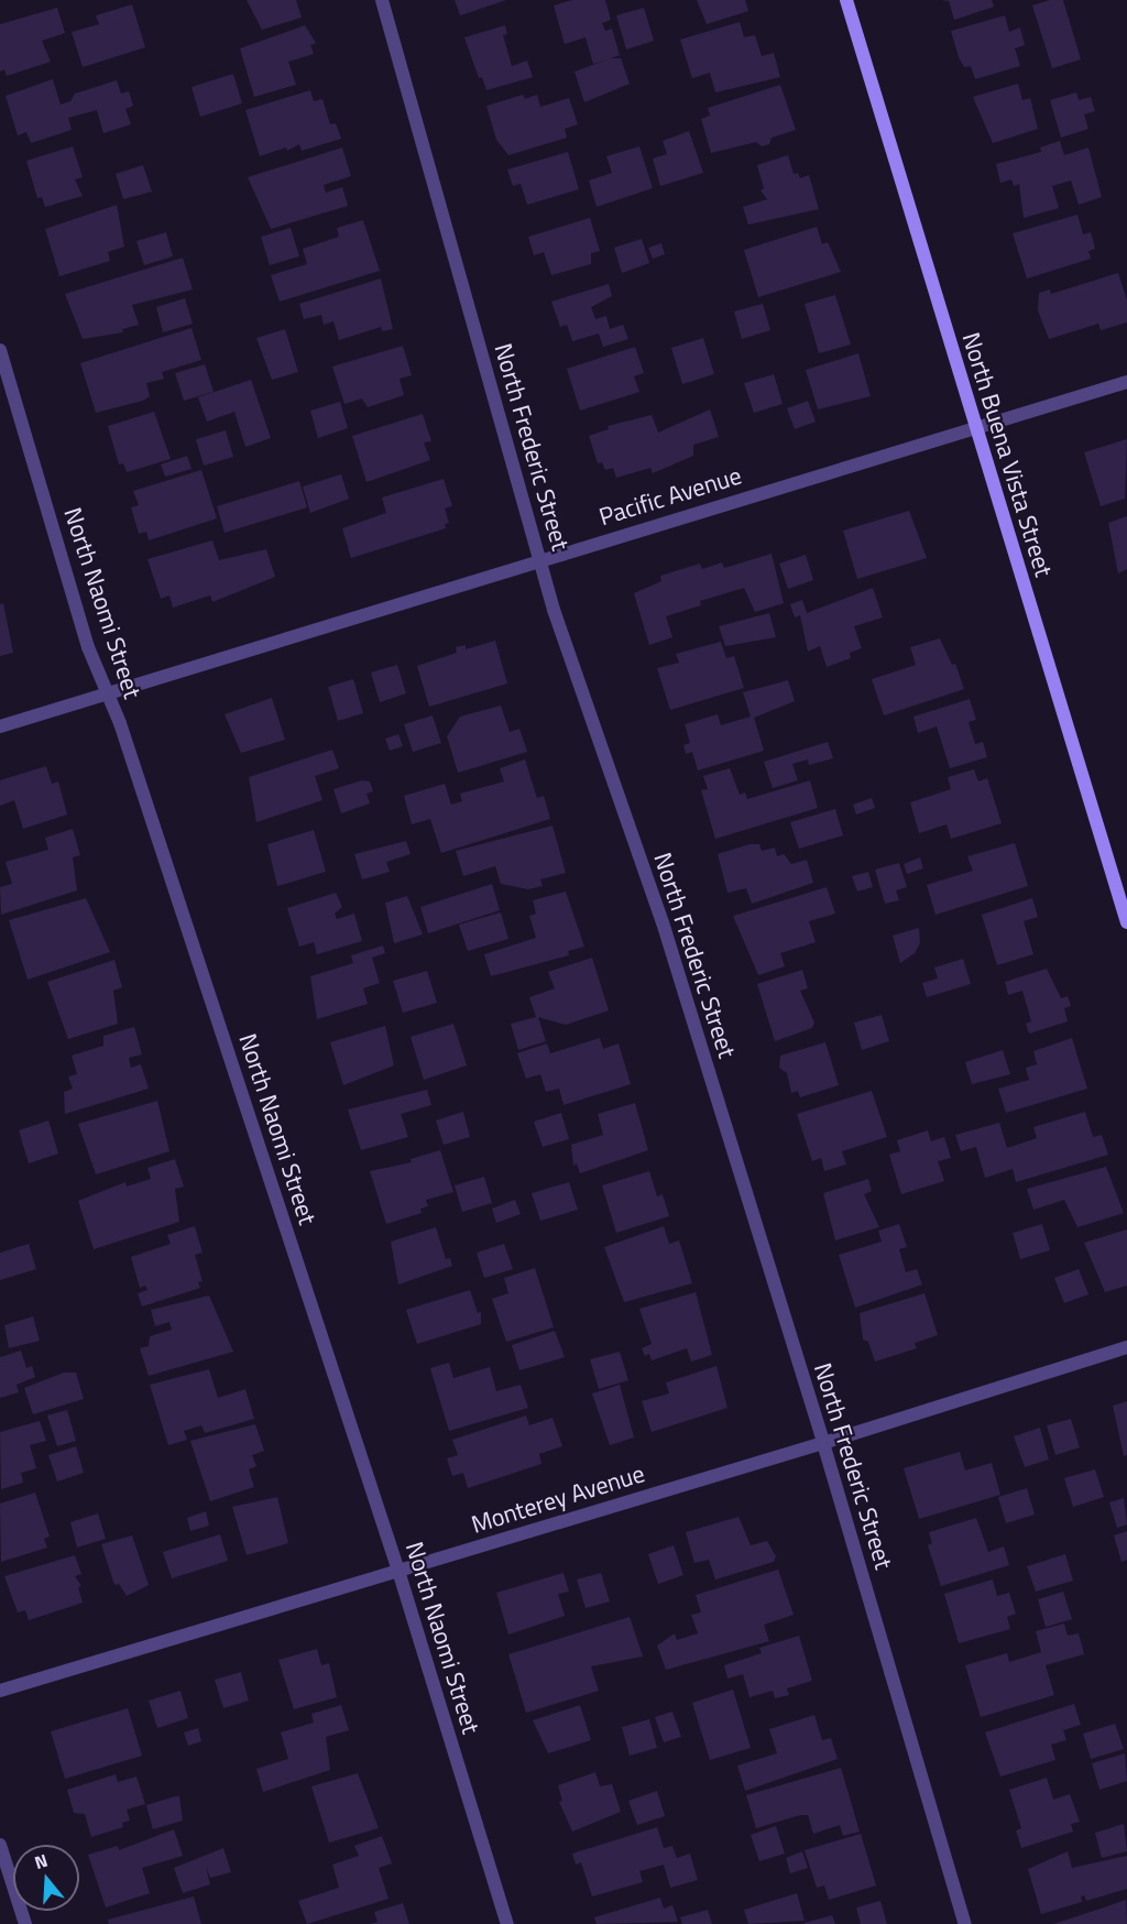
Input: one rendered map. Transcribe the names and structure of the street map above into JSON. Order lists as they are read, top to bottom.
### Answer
{
  "streets": {
    "main road": ["North Buena Vista Street"],
    "street": [
      "North Frederic Street",
      "Pacific Avenue",
      "North Naomi Street",
      "Monterey Avenue"
    ]
  },
  "crossings": [
    ["North Frederic Street", "Pacific Avenue"],
    ["North Frederic Street", "Monterey Avenue"],
    ["North Buena Vista Street", "Pacific Avenue"],
    ["Pacific Avenue", "North Naomi Street"],
    ["North Naomi Street", "Monterey Avenue"]
  ],
  "north": "top"
}
